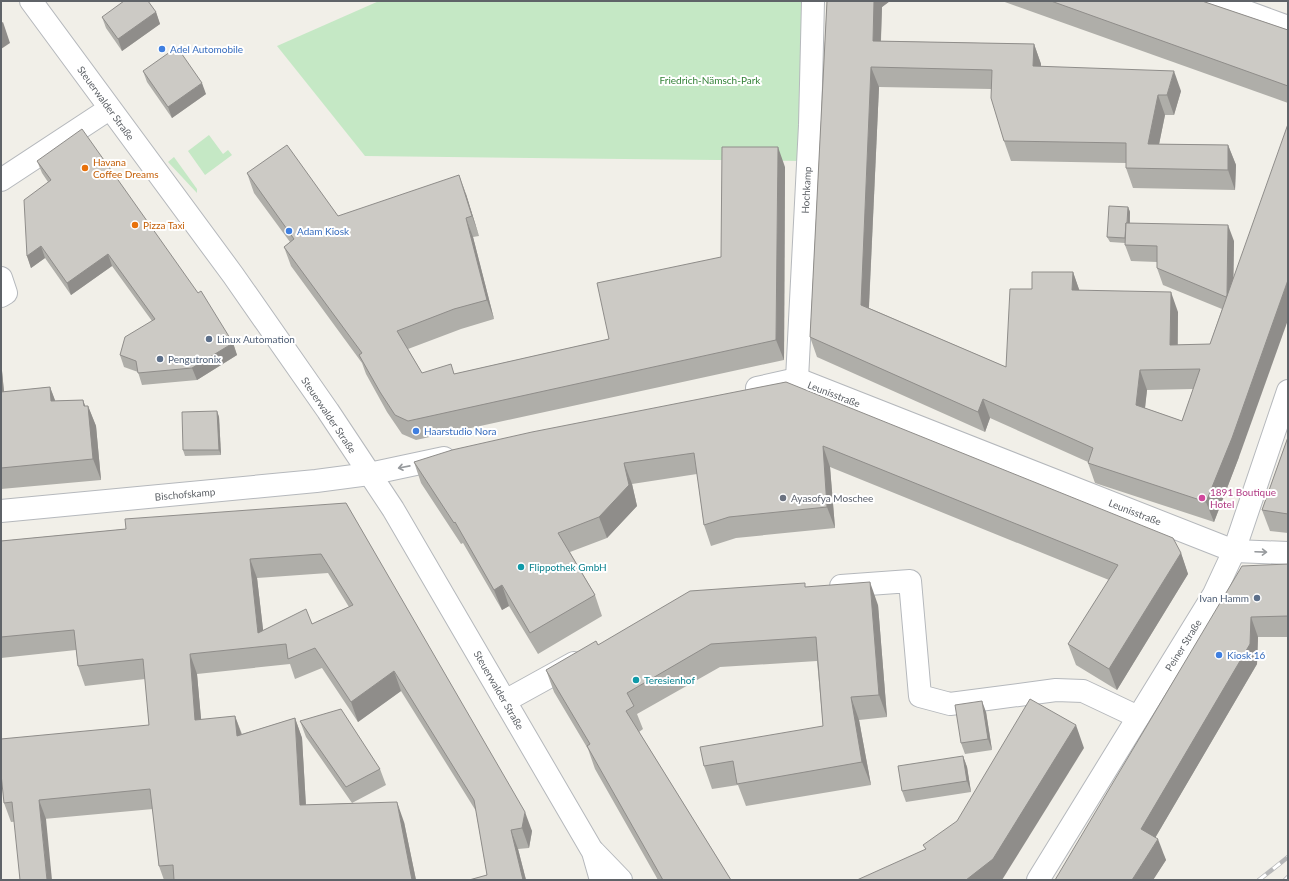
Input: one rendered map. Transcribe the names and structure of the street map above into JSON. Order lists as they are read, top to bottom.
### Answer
{
  "streets": {
    "street": [
      "Steuerwalder Straße",
      "Hochkamp",
      "Leunisstraße",
      "Bischofskamp",
      "Peiner Straße"
    ]
  },
  "crossings": [
    ["Steuerwalder Straße", "Bischofskamp"],
    ["Hochkamp", "Leunisstraße"],
    ["Leunisstraße", "Peiner Straße"]
  ],
  "parks": ["Friedrich-Nämsch-Park"],
  "places": [
    "Adel Automobile",
    "Havana Coffee Dreams",
    "Pizza Taxi",
    "Adam Kiosk",
    "Linux Automation",
    "Pengutronix",
    "Haarstudio Nora",
    "Ayasofya Moschee",
    "1891 Boutique Hotel",
    "Flippothek GmbH",
    "Ivan Hamm",
    "Kiosk 16",
    "Teresienhof"
  ]
}
